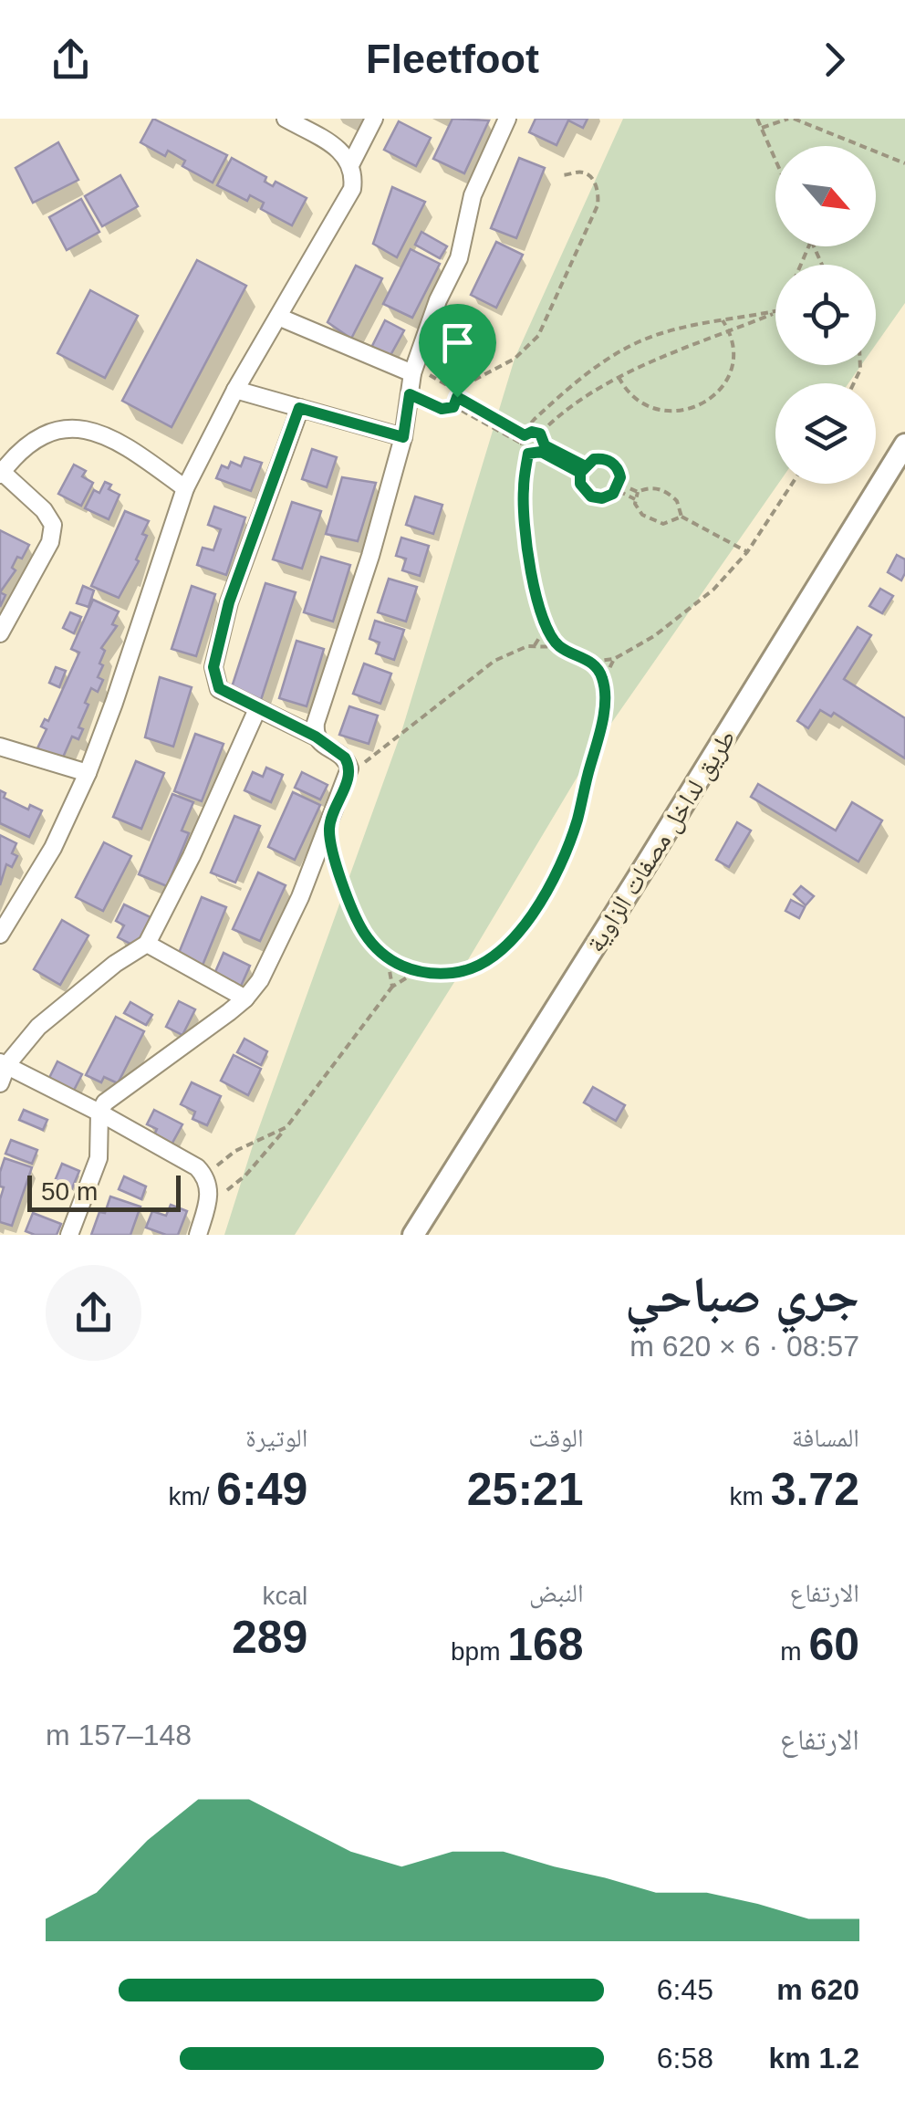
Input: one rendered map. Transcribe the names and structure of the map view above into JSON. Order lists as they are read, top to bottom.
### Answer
{
  "streets": {
    "street": ["طريق لداخل مصفات الزاوية"]
  },
  "scale_bar": "50 m",
  "north": "bottom right",
  "page": {
    "header": "Fleetfoot",
    "scale": "50 m",
    "heading": ["جري صباحي", "08:57 · 6 × 620 m"],
    "stats": [
      ["المسافة", "3.72 km"],
      ["الوقت", "25:21"],
      ["الوتيرة", "6:49 /km"],
      ["الارتفاع", "60 m"],
      ["النبض", "168 bpm"],
      ["kcal", "289"]
    ],
    "chart": ["الارتفاع", "148–157 m"],
    "list": [
      {
        "name": "620 m",
        "note": "6:45"
      },
      {
        "name": "1.2 km",
        "note": "6:58"
      }
    ]
  }
}
